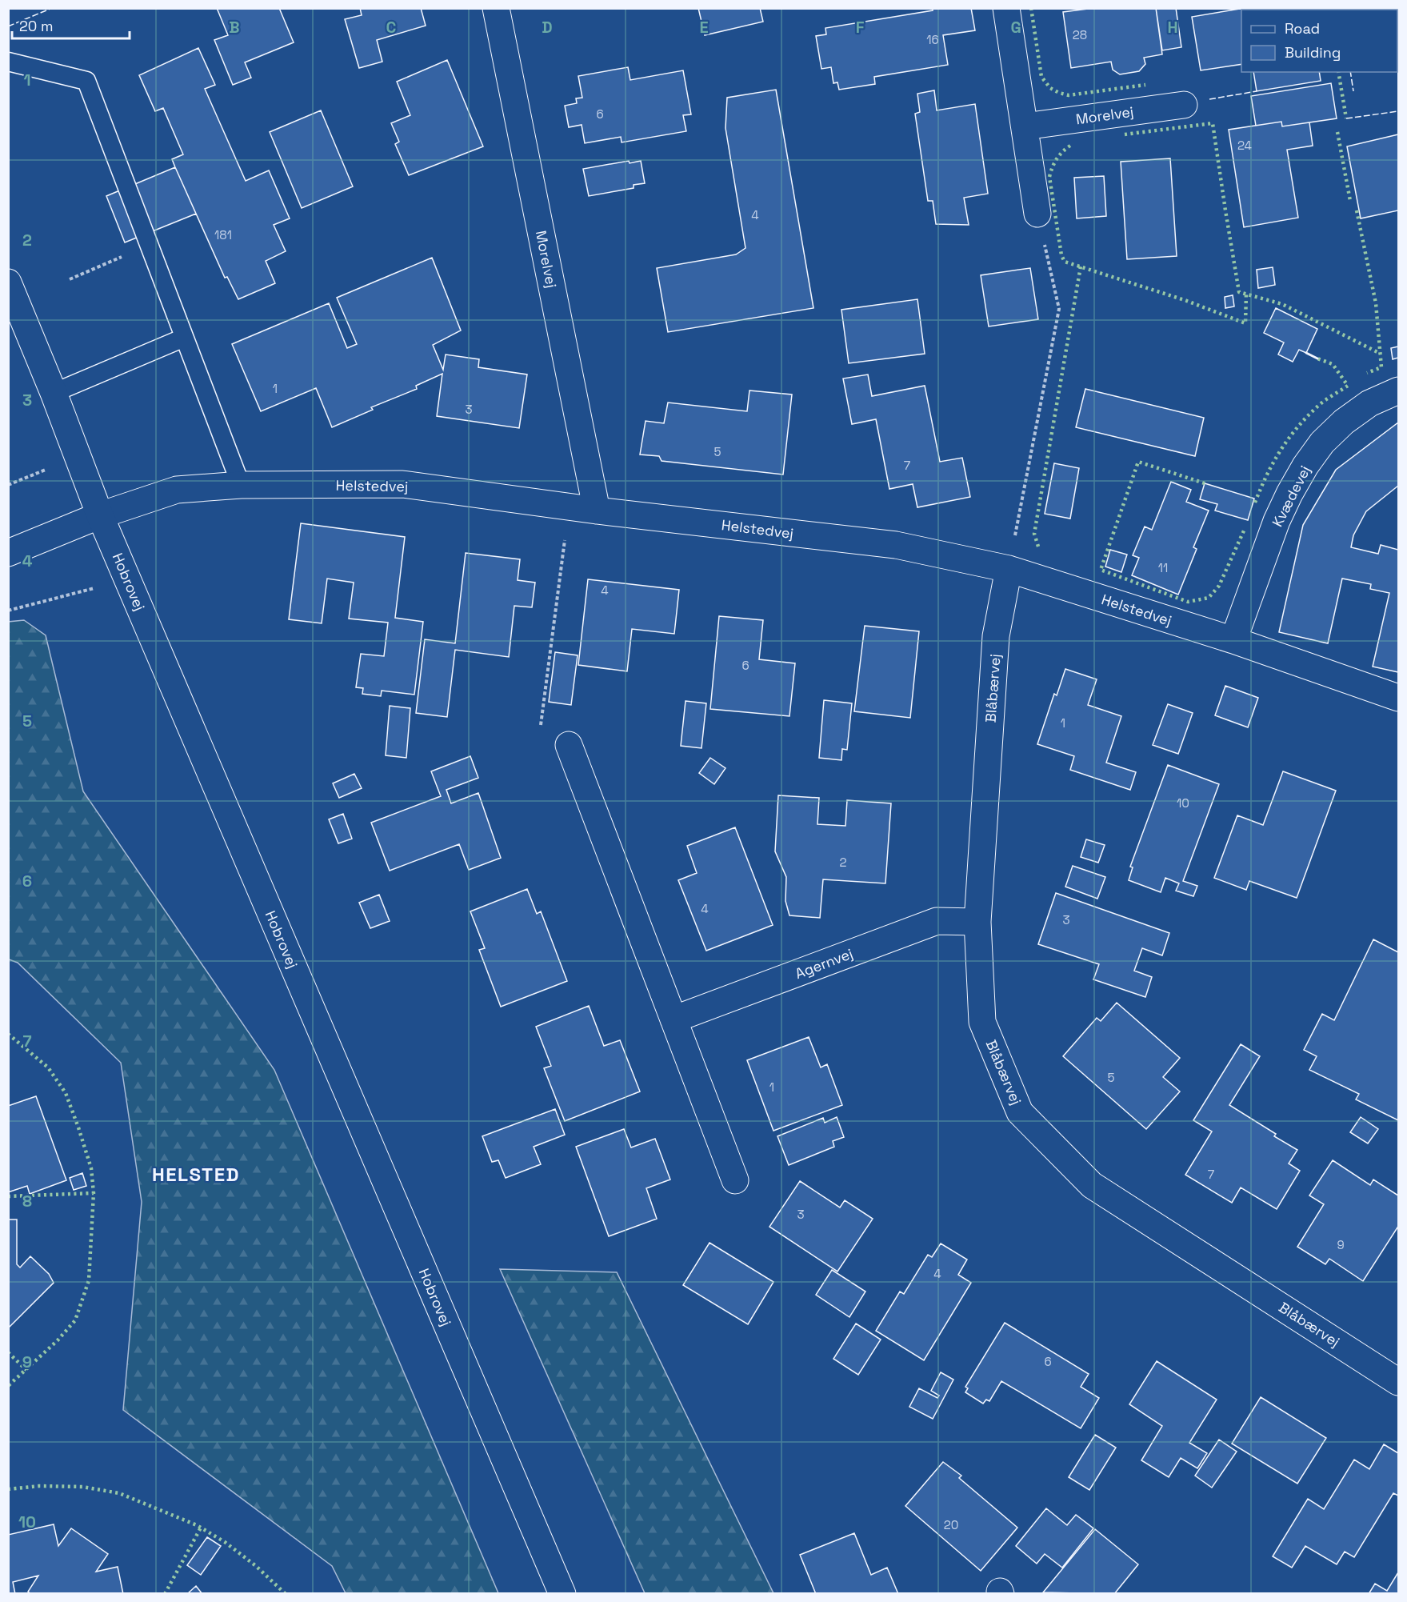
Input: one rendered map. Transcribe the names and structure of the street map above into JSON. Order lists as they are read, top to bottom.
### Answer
{
  "streets": {
    "street": [
      "Morelvej",
      "Helstedvej",
      "Kvædevej",
      "Hobrovej",
      "Blåbærvej",
      "Agernvej"
    ]
  },
  "crossings": [
    ["Morelvej", "Helstedvej"],
    ["Helstedvej", "Kvædevej"],
    ["Helstedvej", "Hobrovej"],
    ["Helstedvej", "Blåbærvej"],
    ["Blåbærvej", "Agernvej"]
  ],
  "districts": ["HELSTED"],
  "house_numbers": [
    "28",
    "16",
    "6",
    "24",
    "4",
    "181",
    "1",
    "3",
    "5",
    "7",
    "11",
    "4",
    "6",
    "1",
    "10",
    "2",
    "4",
    "3",
    "5",
    "1",
    "7",
    "3",
    "9",
    "4",
    "6",
    "20"
  ],
  "legend": ["Road", "Building"],
  "scale_bar": "20 m",
  "grid": {
    "columns": [
      "B",
      "C",
      "D",
      "E",
      "F",
      "G",
      "H"
    ],
    "rows": [
      "1",
      "2",
      "3",
      "4",
      "5",
      "6",
      "7",
      "8",
      "9",
      "10"
    ]
  }
}
